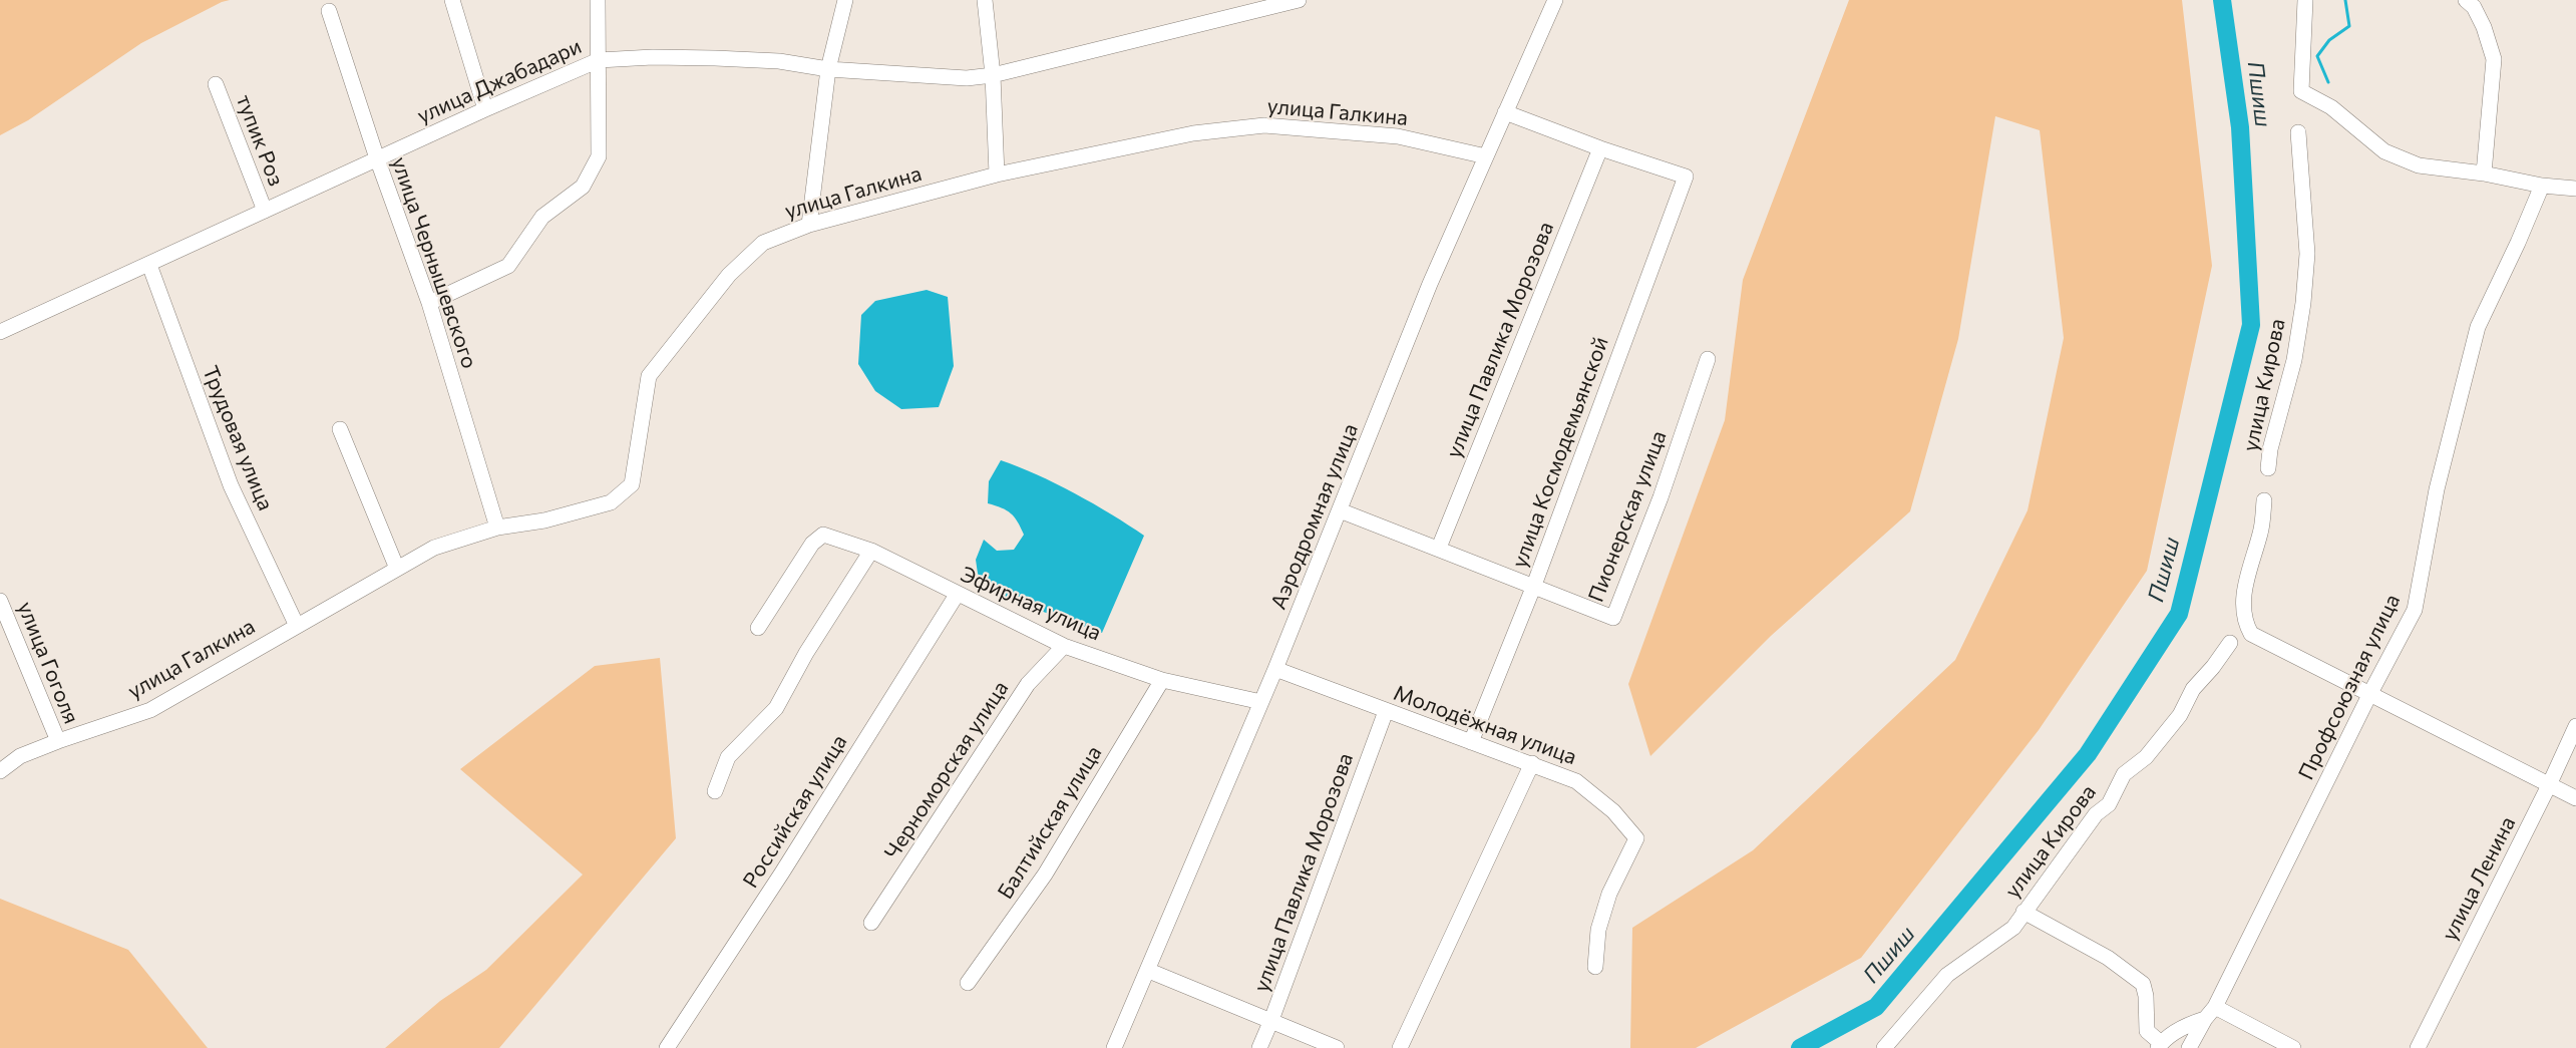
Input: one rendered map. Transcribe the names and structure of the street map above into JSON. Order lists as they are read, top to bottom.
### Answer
{
  "streets": {
    "street": [
      "улица Джабадари",
      "улица Галкина",
      "тупик Роз",
      "улица Чернышевского",
      "улица Павлика Морозова",
      "улица Кирова",
      "Трудовая улица",
      "улица Космодемьянской",
      "Аэродромная улица",
      "Пионерская улица",
      "Эфирная улица",
      "улица Гоголя",
      "Профсоюзная улица",
      "Молодёжная улица",
      "Черноморская улица",
      "Российская улица",
      "Балтийская улица",
      "улица Ленина"
    ]
  },
  "crossings": [
    ["улица Джабадари", "тупик Роз"],
    ["улица Джабадари", "улица Чернышевского"],
    ["улица Джабадари", "Трудовая улица"],
    ["улица Галкина", "улица Чернышевского"],
    ["улица Галкина", "Трудовая улица"],
    ["улица Галкина", "Аэродромная улица"],
    ["улица Галкина", "улица Гоголя"],
    ["улица Павлика Морозова", "улица Космодемьянской"],
    ["улица Павлика Морозова", "Пионерская улица"],
    ["улица Павлика Морозова", "Молодёжная улица"],
    ["улица Космодемьянской", "Пионерская улица"],
    ["улица Космодемьянской", "Молодёжная улица"],
    ["Аэродромная улица", "Пионерская улица"],
    ["Аэродромная улица", "Эфирная улица"],
    ["Аэродромная улица", "Молодёжная улица"],
    ["Эфирная улица", "Черноморская улица"],
    ["Эфирная улица", "Российская улица"],
    ["Эфирная улица", "Балтийская улица"]
  ],
  "water": ["Пшиш"]
}
